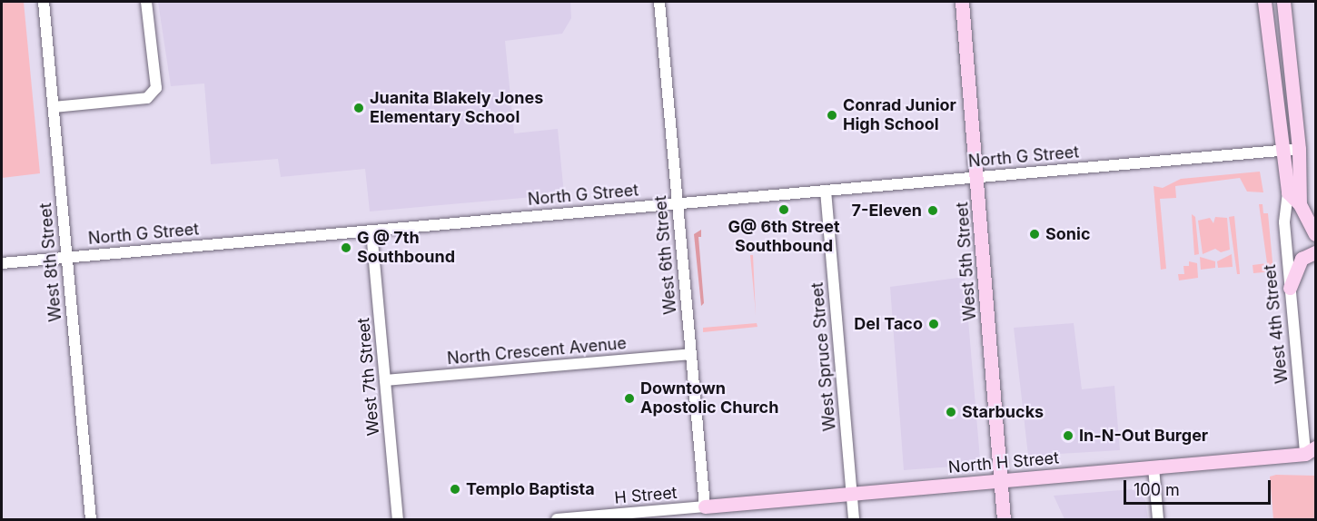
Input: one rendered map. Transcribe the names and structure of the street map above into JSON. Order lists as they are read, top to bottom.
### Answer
{
  "streets": {
    "main road": ["West 5th Street", "North H Street"],
    "street": [
      "North G Street",
      "West 6th Street",
      "West 8th Street",
      "West 4th Street",
      "North Crescent Avenue",
      "West Spruce Street",
      "West 7th Street",
      "H Street"
    ]
  },
  "crossings": [
    ["North G Street", "West 6th Street"],
    ["North G Street", "West 5th Street"],
    ["North G Street", "West 8th Street"],
    ["North G Street", "West Spruce Street"],
    ["North G Street", "West 7th Street"],
    ["West 6th Street", "North Crescent Avenue"],
    ["West 6th Street", "North H Street"],
    ["West 6th Street", "H Street"],
    ["West 5th Street", "North H Street"],
    ["West 4th Street", "North H Street"],
    ["North Crescent Avenue", "West 7th Street"],
    ["West Spruce Street", "North H Street"],
    ["North H Street", "H Street"]
  ],
  "places": [
    "Juanita Blakely Jones Elementary School",
    "Conrad Junior High School",
    "G@ 6th Street Southbound",
    "7-Eleven",
    "Sonic",
    "G @ 7th Southbound",
    "Del Taco",
    "Downtown Apostolic Church",
    "Starbucks",
    "In-N-Out Burger",
    "Templo Baptista"
  ],
  "scale_bar": "100 m"
}
